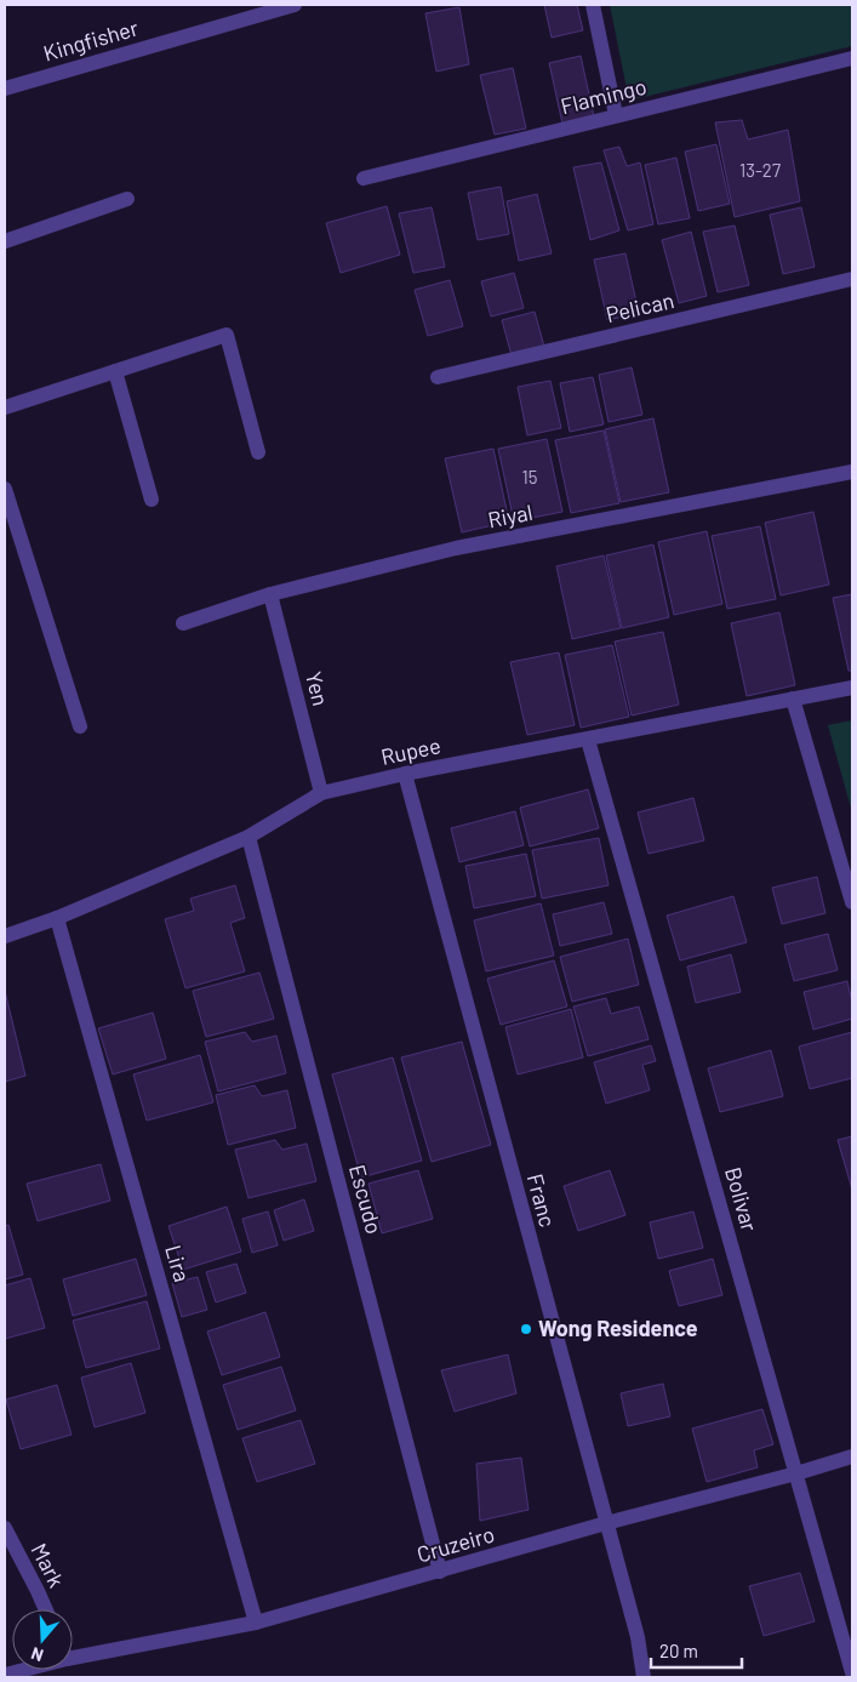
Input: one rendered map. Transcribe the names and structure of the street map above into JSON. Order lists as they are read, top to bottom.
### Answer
{
  "streets": {
    "street": [
      "Kingfisher",
      "Flamingo",
      "Pelican",
      "Riyal",
      "Yen",
      "Rupee",
      "Escudo",
      "Bolivar",
      "Franc",
      "Lira",
      "Cruzeiro",
      "Mark"
    ]
  },
  "crossings": [
    ["Riyal", "Yen"],
    ["Yen", "Rupee"],
    ["Rupee", "Escudo"],
    ["Rupee", "Bolivar"],
    ["Rupee", "Franc"],
    ["Rupee", "Lira"],
    ["Escudo", "Cruzeiro"],
    ["Bolivar", "Cruzeiro"],
    ["Franc", "Cruzeiro"],
    ["Lira", "Cruzeiro"]
  ],
  "places": ["Wong Residence"],
  "house_numbers": ["13-27", "15"],
  "scale_bar": "20 m",
  "north": "bottom"
}
